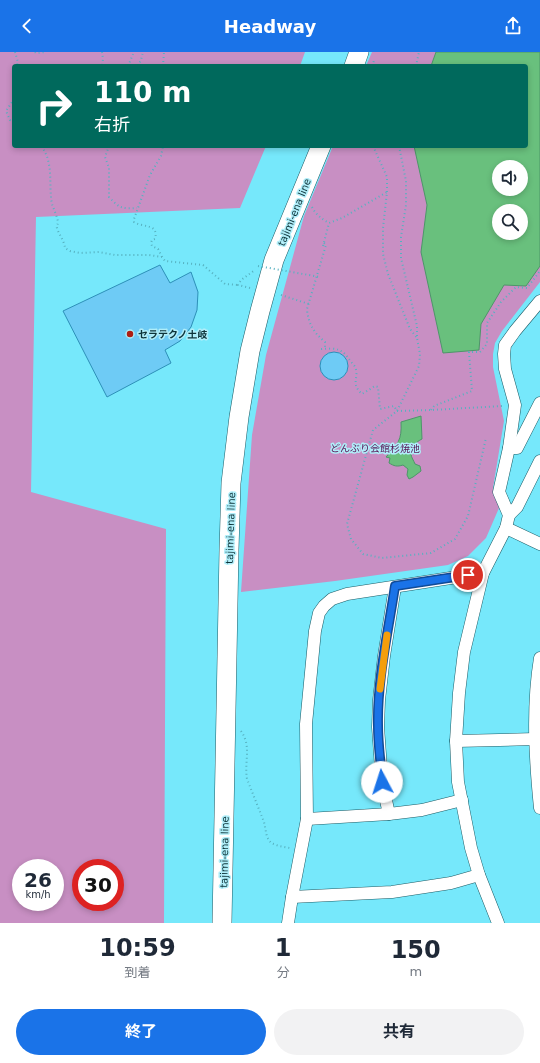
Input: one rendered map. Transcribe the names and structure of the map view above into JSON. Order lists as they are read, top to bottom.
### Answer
{
  "streets": {
    "main road": ["tajimi-ena line"]
  },
  "parks": ["どんぶり会館杉焼池"],
  "places": ["セラテクノ土岐"],
  "page": {
    "header": "Headway",
    "turn": ["110 m", "右折"],
    "speed": "26 km/h",
    "limit": "30",
    "eta": [
      "10:59",
      "到着",
      "1",
      "分",
      "150",
      "m"
    ],
    "buttons": ["終了", "共有"]
  }
}
